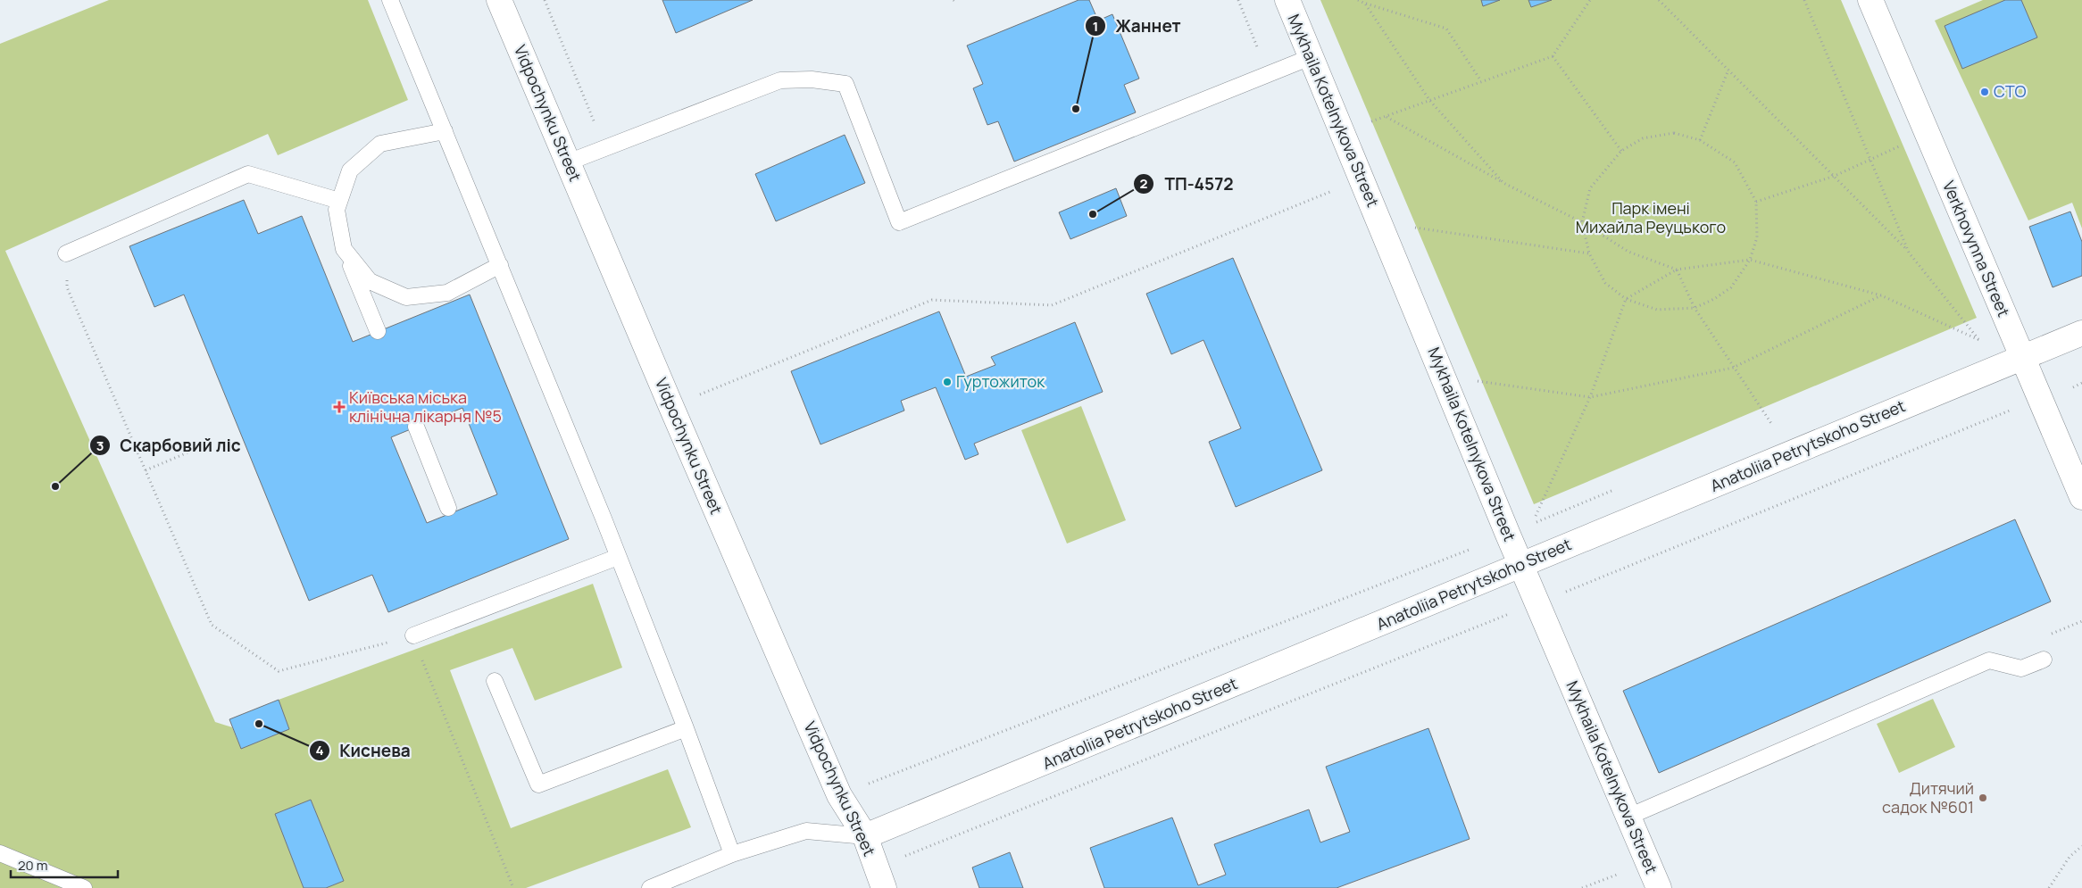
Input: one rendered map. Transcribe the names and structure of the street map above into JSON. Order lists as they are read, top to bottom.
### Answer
{
  "streets": {
    "street": [
      "Mykhaila Kotelnykova Street",
      "Vidpochynku Street",
      "Verkhovynna Street",
      "Anatoliia Petrytskoho Street"
    ]
  },
  "crossings": [
    ["Mykhaila Kotelnykova Street", "Anatoliia Petrytskoho Street"],
    ["Vidpochynku Street", "Anatoliia Petrytskoho Street"],
    ["Verkhovynna Street", "Anatoliia Petrytskoho Street"]
  ],
  "parks": ["Парк імені Михайла Реуцького"],
  "places": {
    "other": [
      "СТО",
      "Жаннет",
      "ТП-4572",
      "Гуртожиток",
      "Скарбовий ліс",
      "Киснева",
      "Дитячий садок №601"
    ],
    "health": ["Київська міська клінічна лікарня №5"]
  },
  "scale_bar": "20 m"
}
